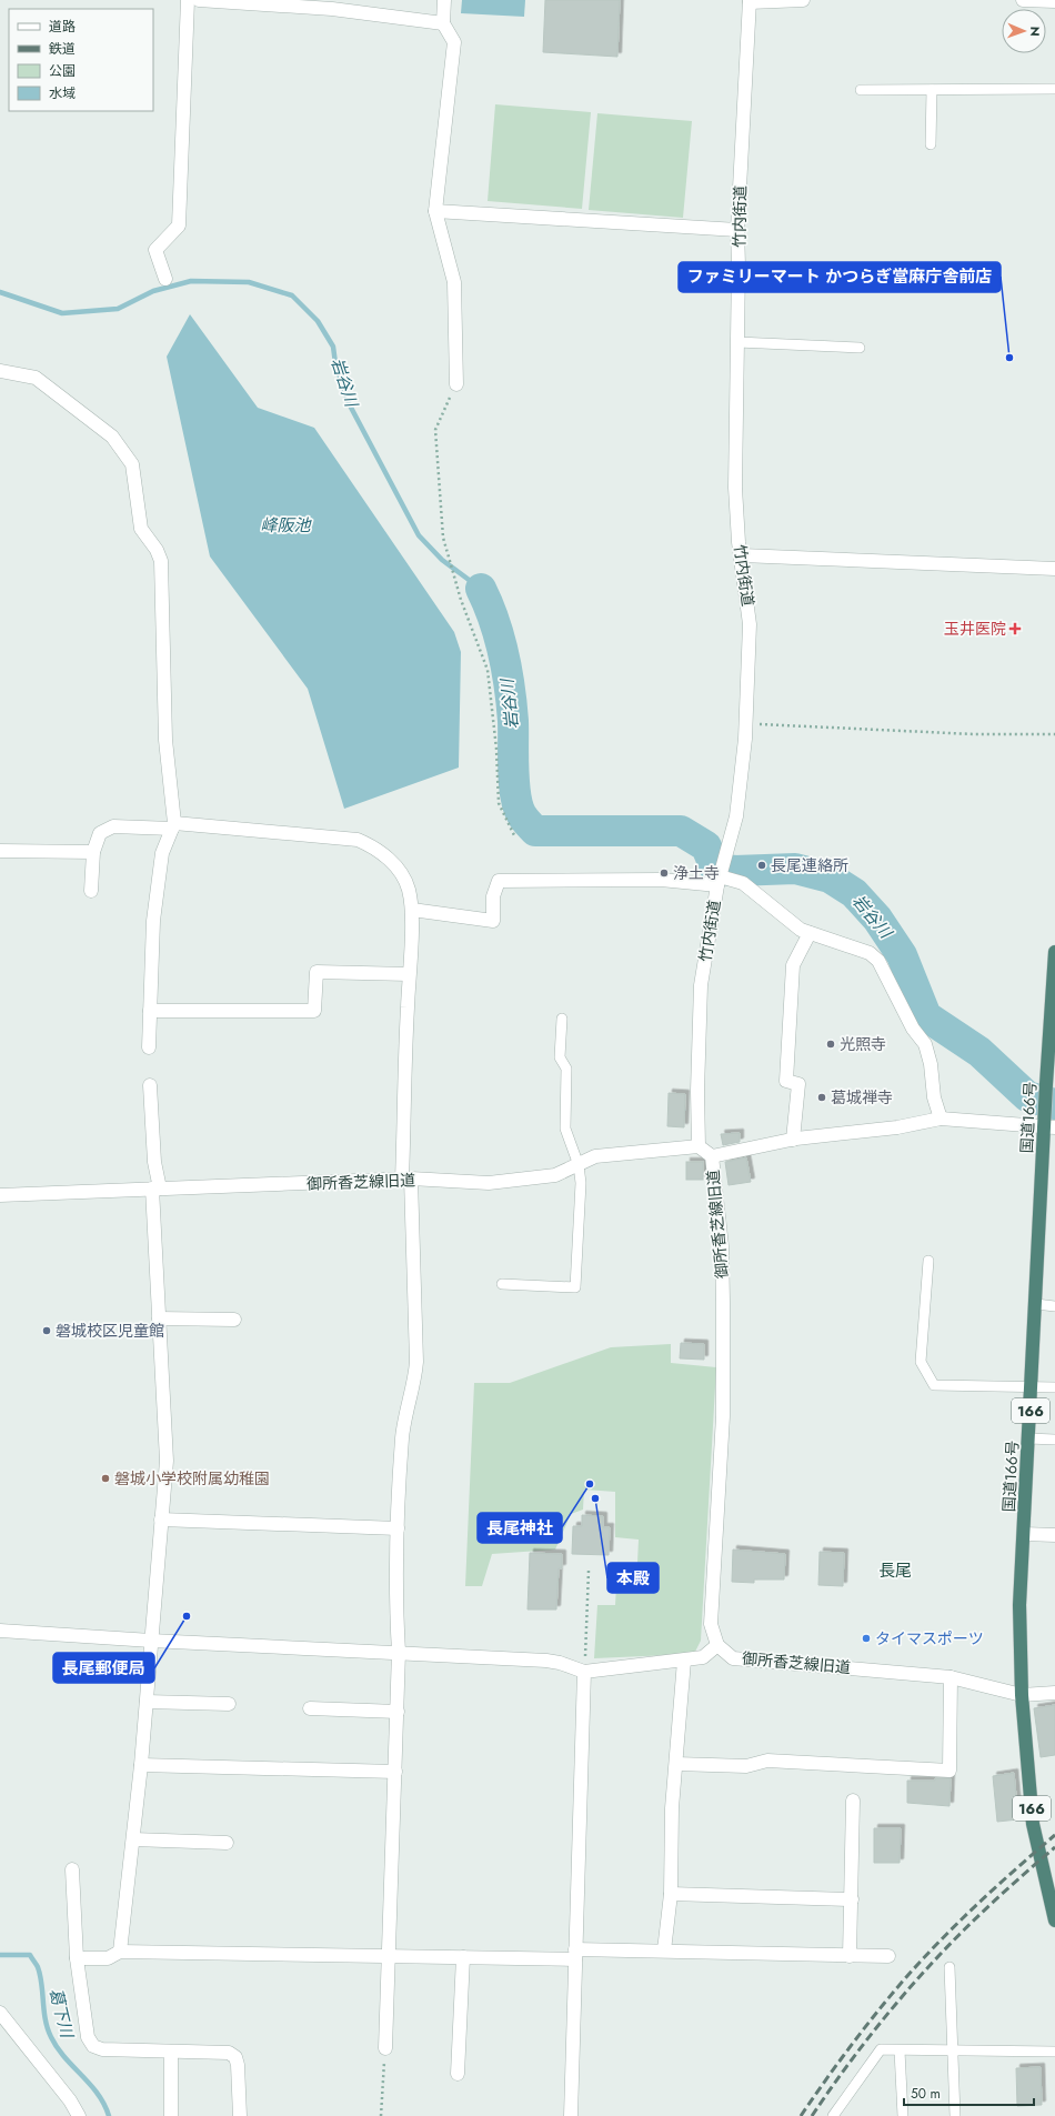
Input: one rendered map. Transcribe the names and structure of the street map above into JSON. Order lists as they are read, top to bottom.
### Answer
{
  "streets": {
    "highway": ["国道166号", "166"],
    "street": ["竹内街道", "御所香芝線旧道"]
  },
  "crossings": [
    ["竹内街道", "御所香芝線旧道"],
    ["国道166号", "御所香芝線旧道"]
  ],
  "districts": ["長尾"],
  "water": ["岩谷川", "峰阪池", "葛下川"],
  "places": {
    "other": [
      "ファミリーマート かつらぎ當麻庁舎前店",
      "長尾連絡所",
      "浄土寺",
      "光照寺",
      "葛城禅寺",
      "磐城校区児童館",
      "磐城小学校附属幼稚園",
      "長尾神社",
      "本殿",
      "長尾郵便局",
      "タイマスポーツ"
    ],
    "health": ["玉井医院"]
  },
  "legend": [
    "道路",
    "鉄道",
    "公園",
    "水域"
  ],
  "scale_bar": "50 m",
  "north": "right"
}
